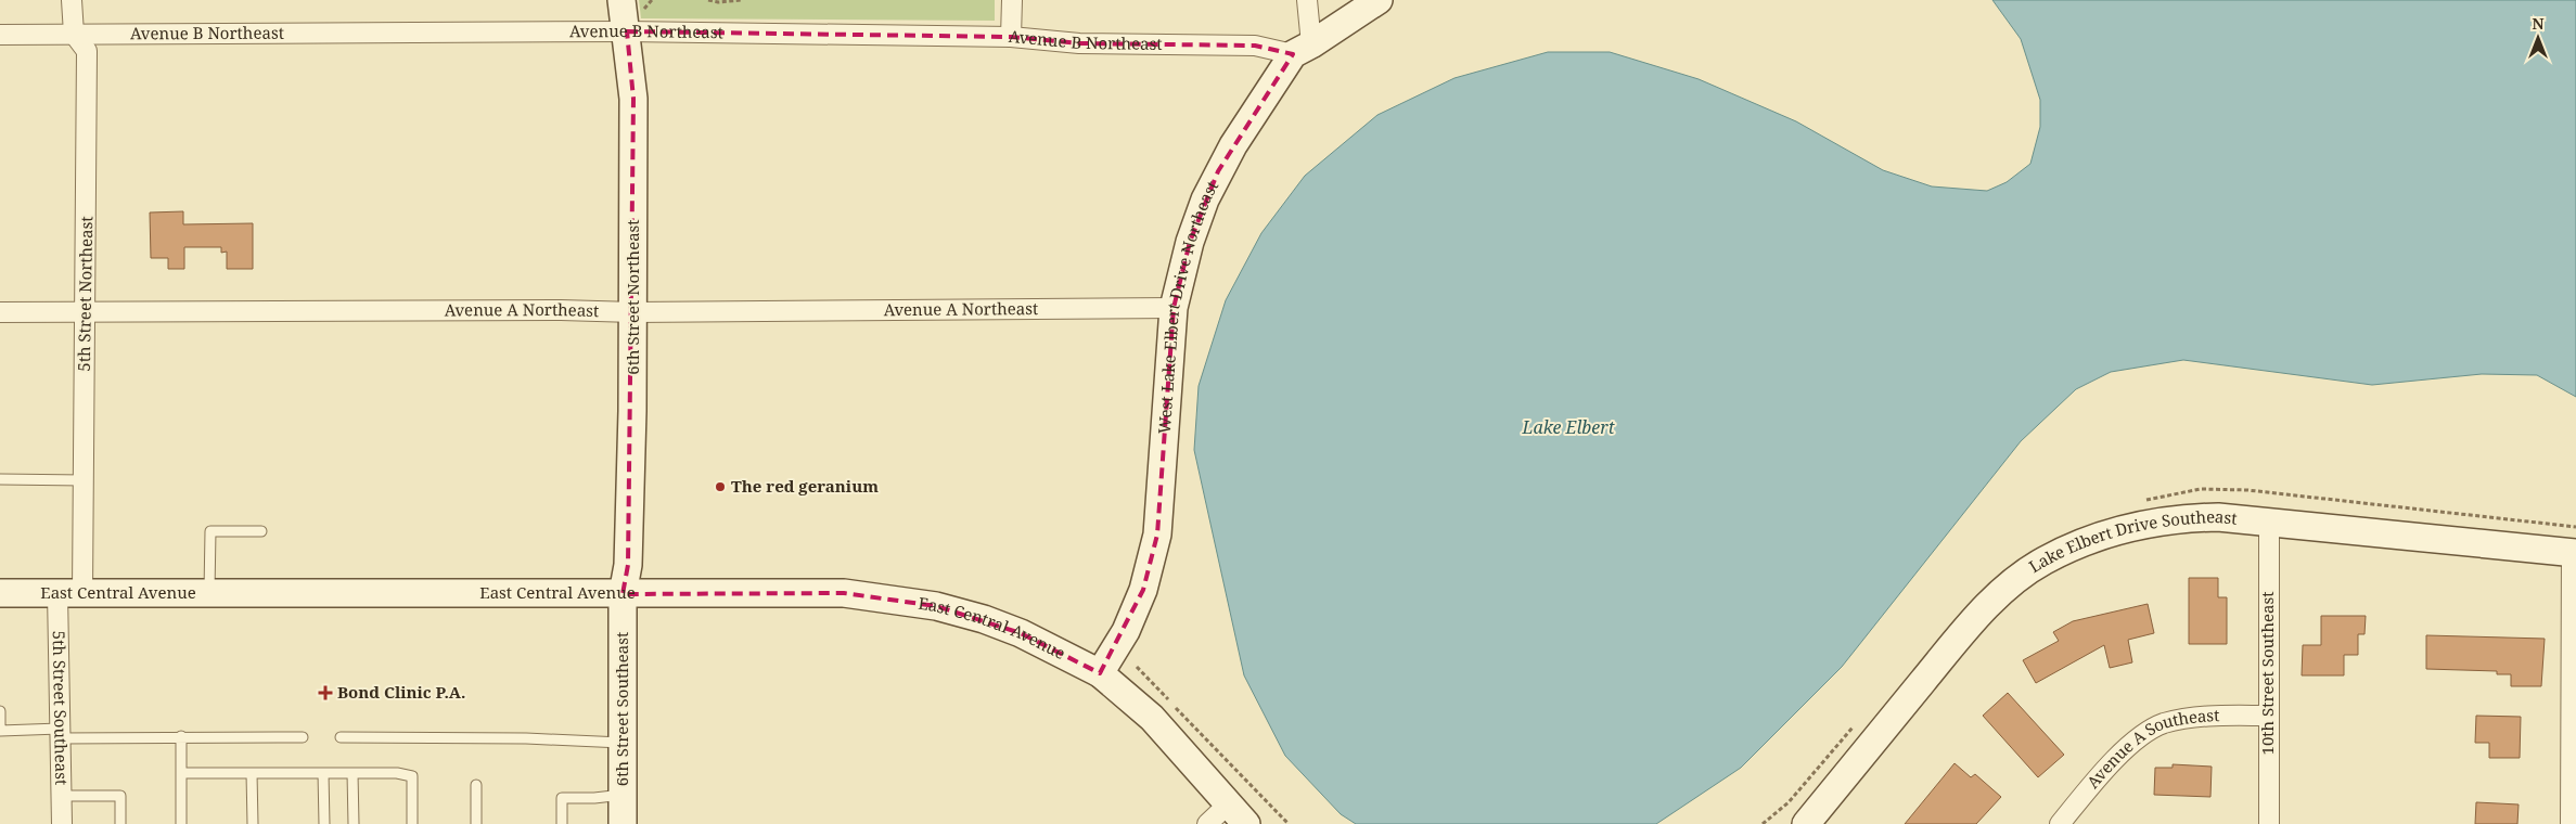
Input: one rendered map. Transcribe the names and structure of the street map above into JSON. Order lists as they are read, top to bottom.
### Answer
{
  "streets": {
    "main road": [
      "6th Street Northeast",
      "West Lake Elbert Drive Northeast",
      "Lake Elbert Drive Southeast",
      "East Central Avenue",
      "6th Street Southeast"
    ],
    "street": [
      "Avenue B Northeast",
      "5th Street Northeast",
      "Avenue A Northeast",
      "10th Street Southeast",
      "5th Street Southeast",
      "Avenue A Southeast"
    ]
  },
  "crossings": [
    ["Avenue B Northeast", "5th Street Northeast"],
    ["Avenue B Northeast", "6th Street Northeast"],
    ["Avenue B Northeast", "West Lake Elbert Drive Northeast"],
    ["5th Street Northeast", "Avenue A Northeast"],
    ["5th Street Northeast", "East Central Avenue"],
    ["5th Street Northeast", "5th Street Southeast"],
    ["6th Street Northeast", "Avenue A Northeast"],
    ["6th Street Northeast", "East Central Avenue"],
    ["6th Street Northeast", "6th Street Southeast"],
    ["West Lake Elbert Drive Northeast", "Avenue A Northeast"],
    ["West Lake Elbert Drive Northeast", "East Central Avenue"],
    ["Lake Elbert Drive Southeast", "10th Street Southeast"],
    ["East Central Avenue", "5th Street Southeast"],
    ["East Central Avenue", "6th Street Southeast"],
    ["10th Street Southeast", "Avenue A Southeast"]
  ],
  "water": ["Lake Elbert"],
  "places": {
    "other": ["The red geranium"],
    "health": ["Bond Clinic P.A."]
  },
  "north": "top"
}
